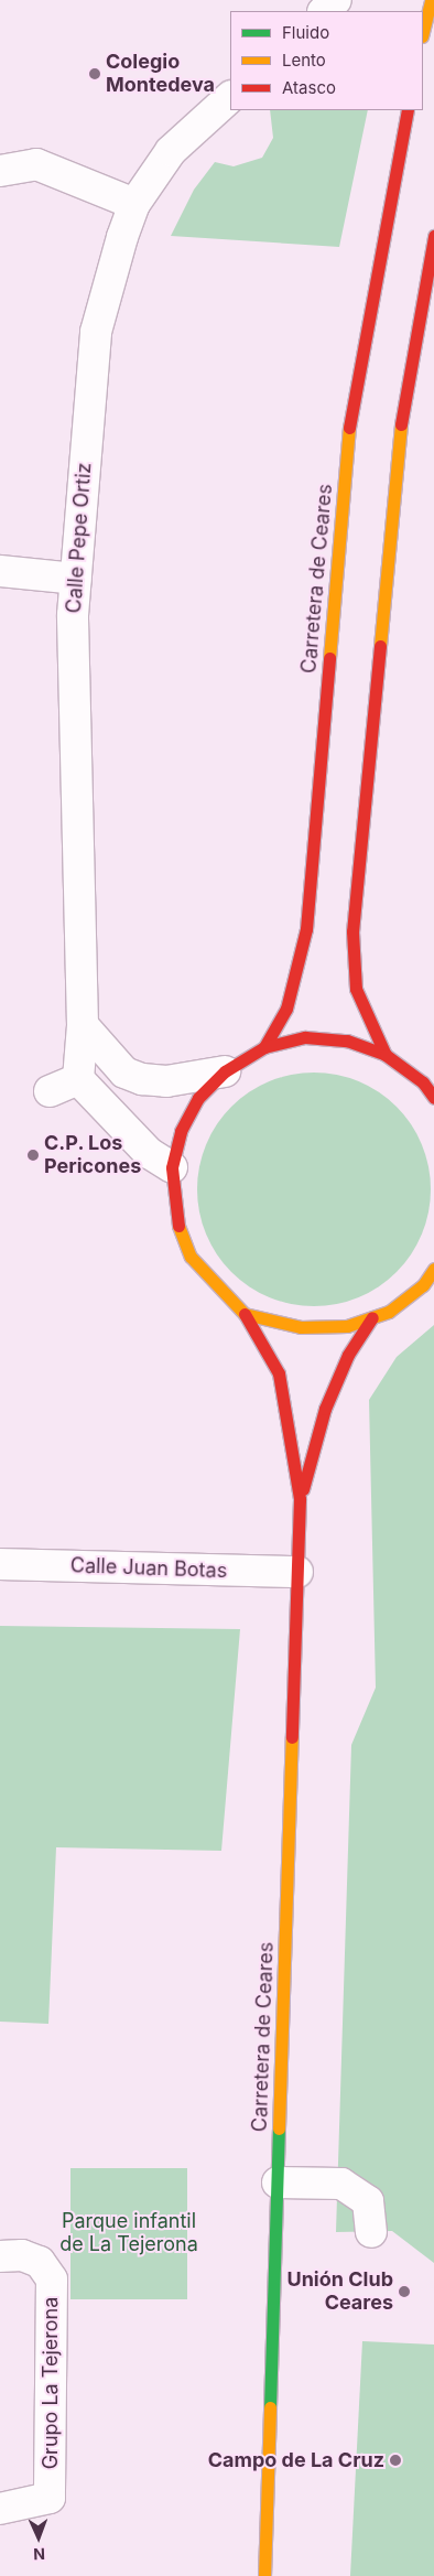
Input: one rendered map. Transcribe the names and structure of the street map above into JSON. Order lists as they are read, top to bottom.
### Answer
{
  "streets": {
    "main road": ["Carretera de Ceares"],
    "street": ["Calle Pepe Ortiz", "Calle Juan Botas", "Grupo La Tejerona"]
  },
  "crossings": [
    ["Carretera de Ceares", "Calle Juan Botas"]
  ],
  "parks": ["Parque infantil de La Tejerona"],
  "places": [
    "Colegio Montedeva",
    "C.P. Los Pericones",
    "Unión Club Ceares",
    "Campo de La Cruz"
  ],
  "legend": ["Fluido", "Lento", "Atasco"],
  "north": "bottom"
}
